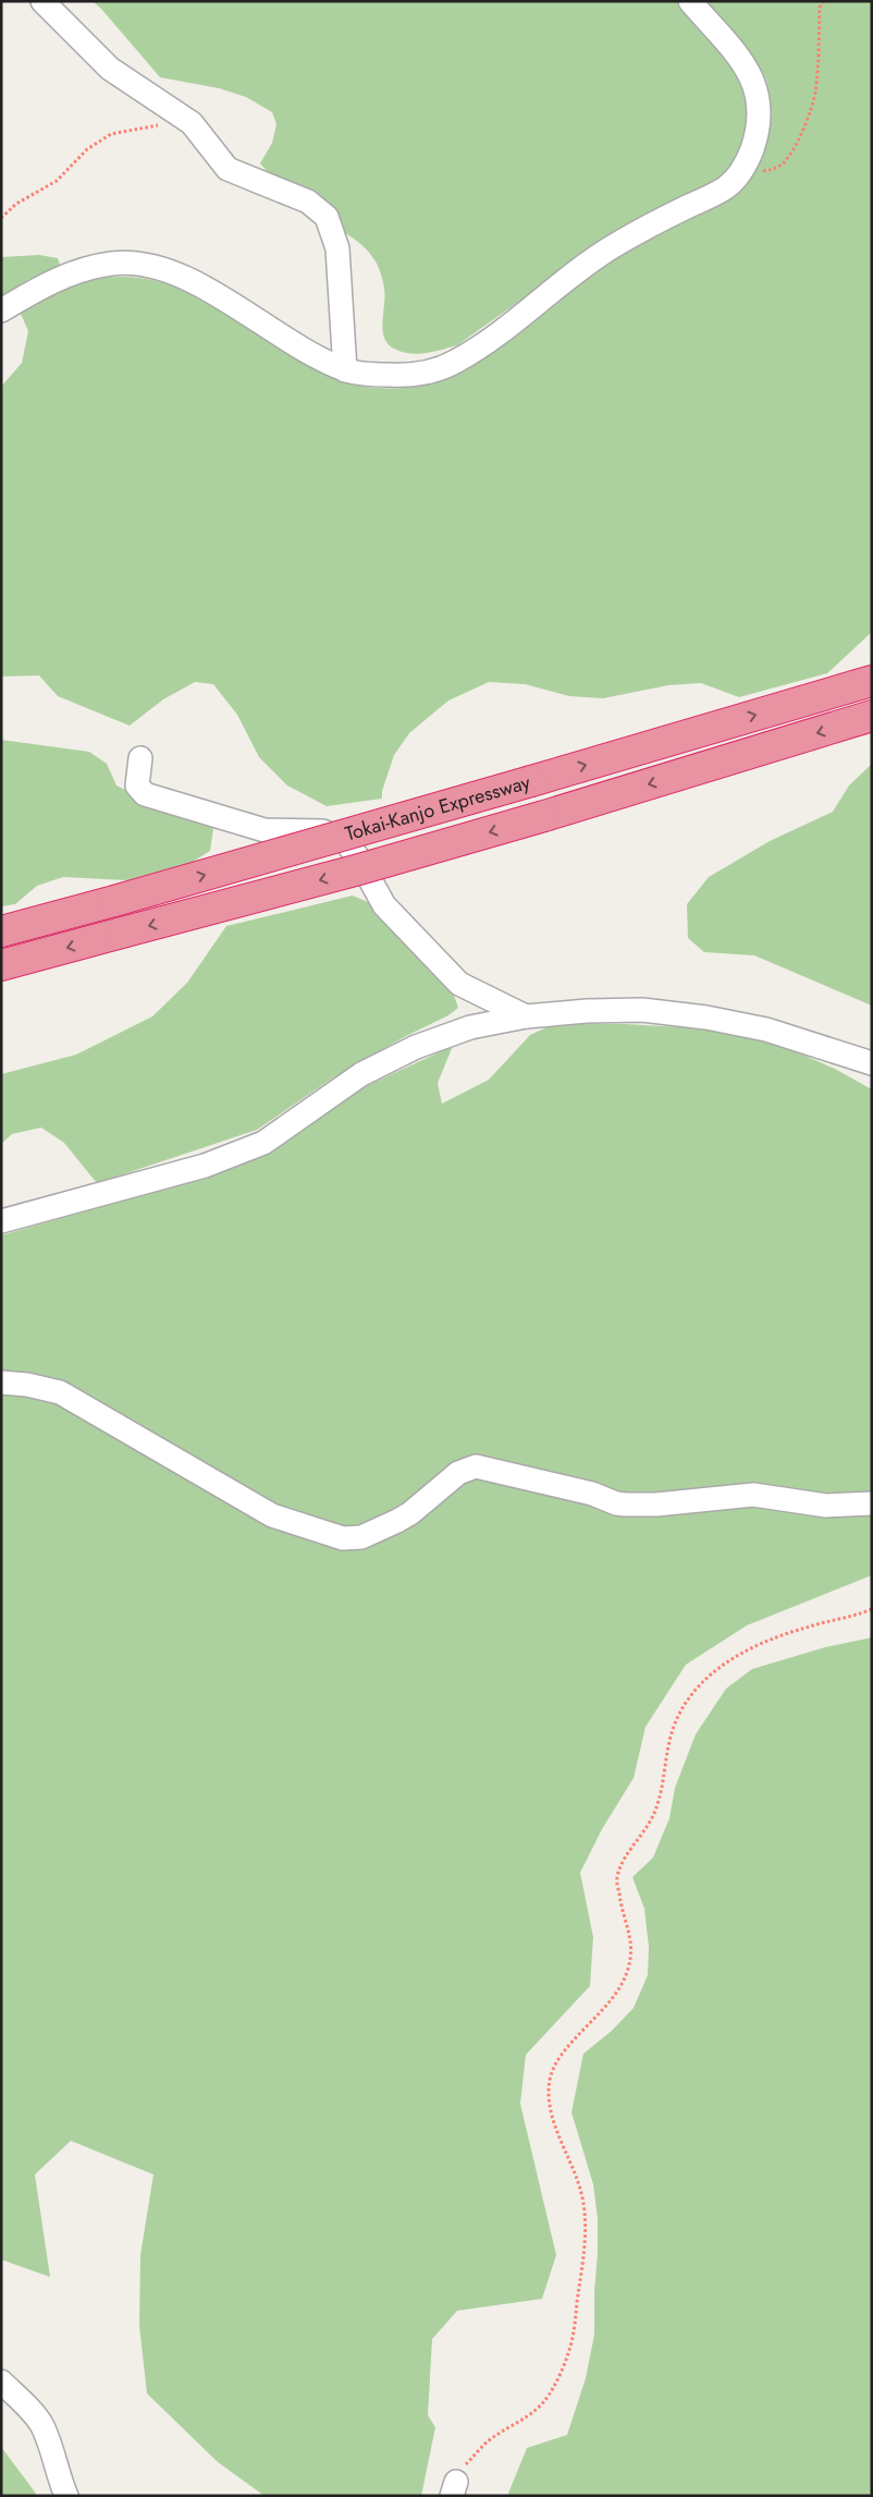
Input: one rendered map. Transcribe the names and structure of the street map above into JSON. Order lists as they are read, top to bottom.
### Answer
{
  "streets": {
    "highway": ["Tokai-Kanjo Expressway"]
  }
}
